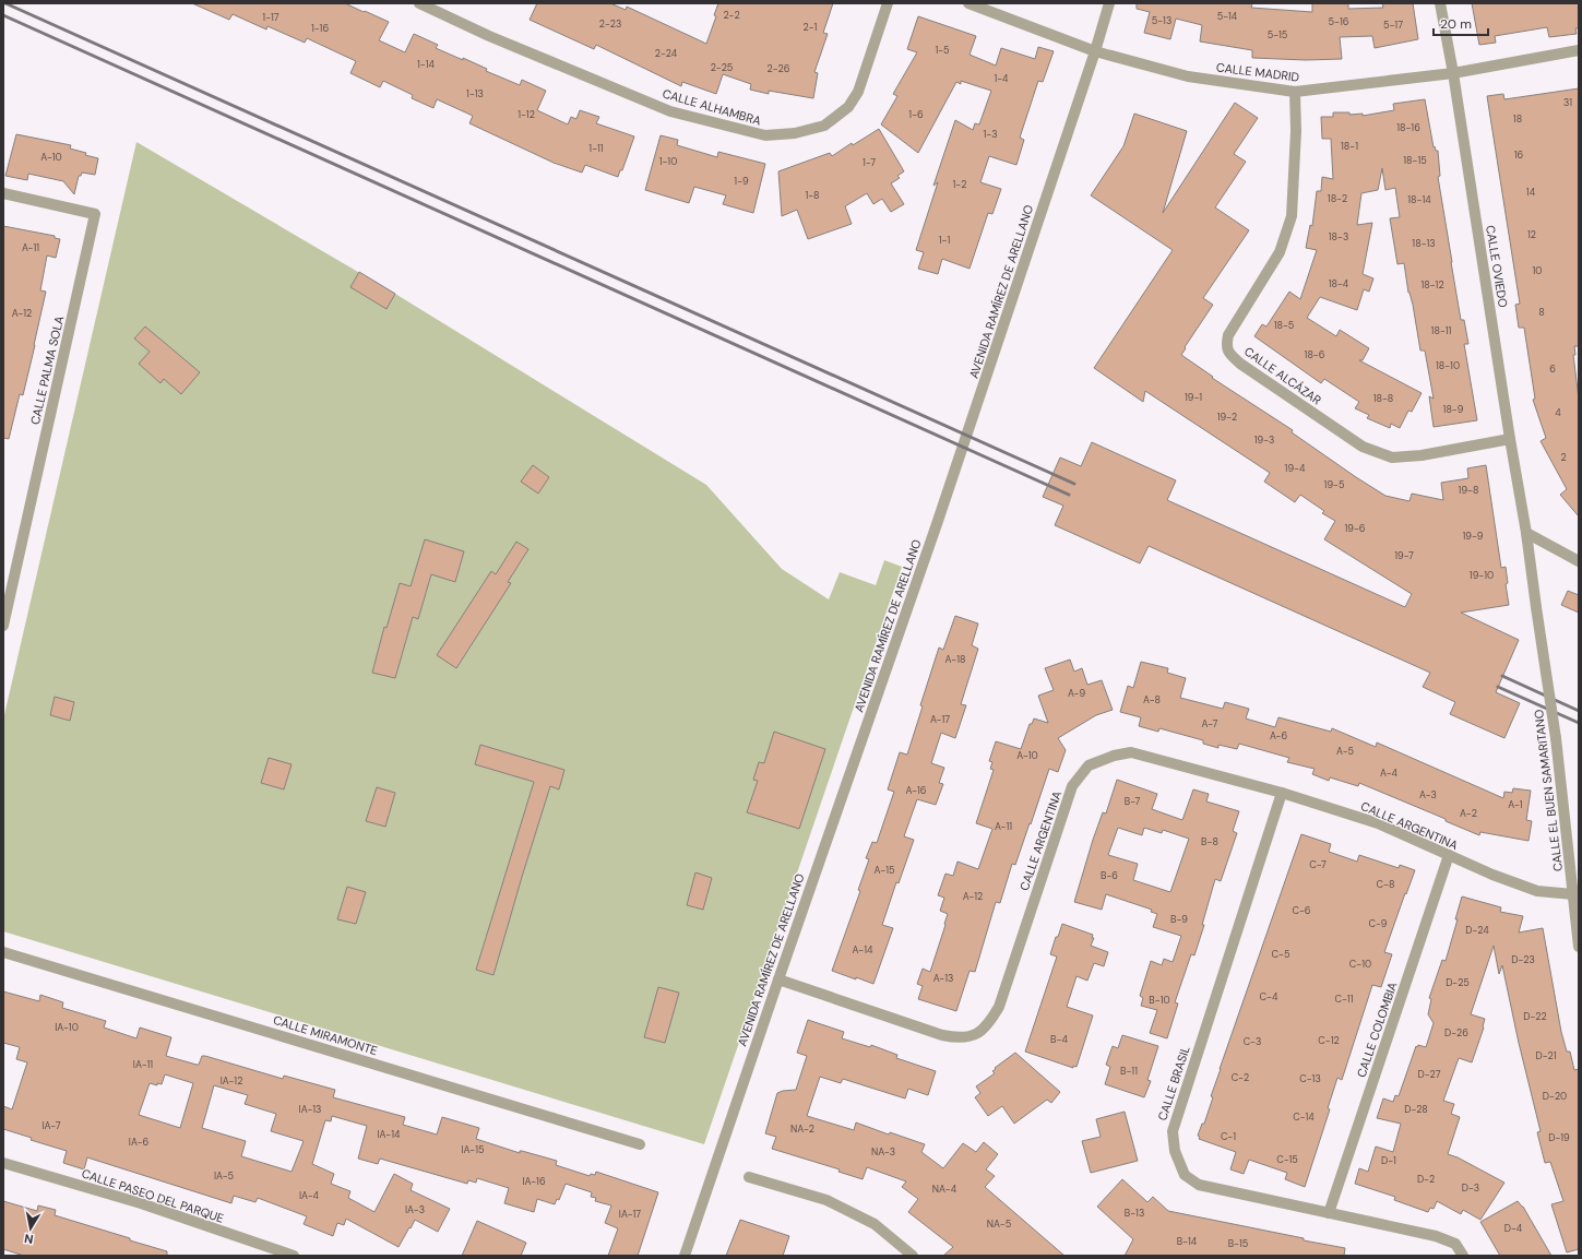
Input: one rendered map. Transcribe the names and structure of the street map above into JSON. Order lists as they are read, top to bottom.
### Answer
{
  "streets": {
    "street": [
      "CALLE MADRID",
      "CALLE ALHAMBRA",
      "CALLE OVIEDO",
      "AVENIDA RAMÍREZ DE ARELLANO",
      "CALLE PALMA SOLA",
      "CALLE ALCÁZAR",
      "CALLE EL BUEN SAMARITANO",
      "CALLE ARGENTINA",
      "CALLE COLOMBIA",
      "CALLE MIRAMONTE",
      "CALLE BRASIL",
      "CALLE PASEO DEL PARQUE"
    ]
  },
  "crossings": [
    ["CALLE MADRID", "CALLE OVIEDO"],
    ["CALLE MADRID", "AVENIDA RAMÍREZ DE ARELLANO"],
    ["CALLE MADRID", "CALLE ALCÁZAR"],
    ["CALLE OVIEDO", "CALLE ALCÁZAR"],
    ["CALLE OVIEDO", "CALLE EL BUEN SAMARITANO"],
    ["AVENIDA RAMÍREZ DE ARELLANO", "CALLE ARGENTINA"],
    ["CALLE EL BUEN SAMARITANO", "CALLE ARGENTINA"],
    ["CALLE ARGENTINA", "CALLE COLOMBIA"],
    ["CALLE ARGENTINA", "CALLE BRASIL"],
    ["CALLE COLOMBIA", "CALLE BRASIL"]
  ],
  "house_numbers": [
    "2-2",
    "5-14",
    "1-17",
    "5-13",
    "5-16",
    "2-23",
    "5-17",
    "2-1",
    "1-16",
    "5-15",
    "1-5",
    "2-24",
    "1-14",
    "2-25",
    "2-26",
    "1-4",
    "1-13",
    "31",
    "1-12",
    "1-6",
    "18",
    "18-16",
    "1-3",
    "18-1",
    "1-11",
    "16",
    "A-10",
    "18-15",
    "1-10",
    "1-7",
    "1-9",
    "1-2",
    "14",
    "1-8",
    "18-2",
    "18-14",
    "12",
    "18-3",
    "1-1",
    "18-13",
    "A-11",
    "10",
    "18-4",
    "18-12",
    "8",
    "A-12",
    "18-5",
    "18-11",
    "18-6",
    "18-10",
    "6",
    "19-1",
    "18-8",
    "18-9",
    "4",
    "19-2",
    "19-3",
    "2",
    "19-4",
    "19-5",
    "19-8",
    "19-6",
    "19-9",
    "19-7",
    "19-10",
    "A-18",
    "A-9",
    "A-8",
    "A-17",
    "A-7",
    "A-6",
    "A-5",
    "A-10",
    "A-4",
    "A-16",
    "A-3",
    "B-7",
    "A-1",
    "A-2",
    "A-11",
    "B-8",
    "C-7",
    "A-15",
    "B-6",
    "C-8",
    "A-12",
    "C-6",
    "B-9",
    "C-9",
    "D-24",
    "A-14",
    "C-5",
    "D-23",
    "C-10",
    "A-13",
    "D-25",
    "C-4",
    "C-11",
    "B-10",
    "D-22",
    "IA-10",
    "D-26",
    "B-4",
    "C-12",
    "C-3",
    "D-21",
    "IA-11",
    "B-11",
    "D-27",
    "C-2",
    "C-13",
    "IA-12",
    "D-20",
    "IA-13",
    "D-28",
    "C-14",
    "IA-7",
    "NA-2",
    "IA-14",
    "C-1",
    "D-19",
    "IA-6",
    "IA-15",
    "NA-3",
    "C-15",
    "D-1",
    "IA-5",
    "D-2",
    "IA-16",
    "D-3",
    "NA-4",
    "IA-4",
    "IA-3",
    "B-13",
    "IA-17",
    "NA-5",
    "D-4",
    "B-14",
    "B-15"
  ],
  "scale_bar": "20 m",
  "north": "bottom"
}
